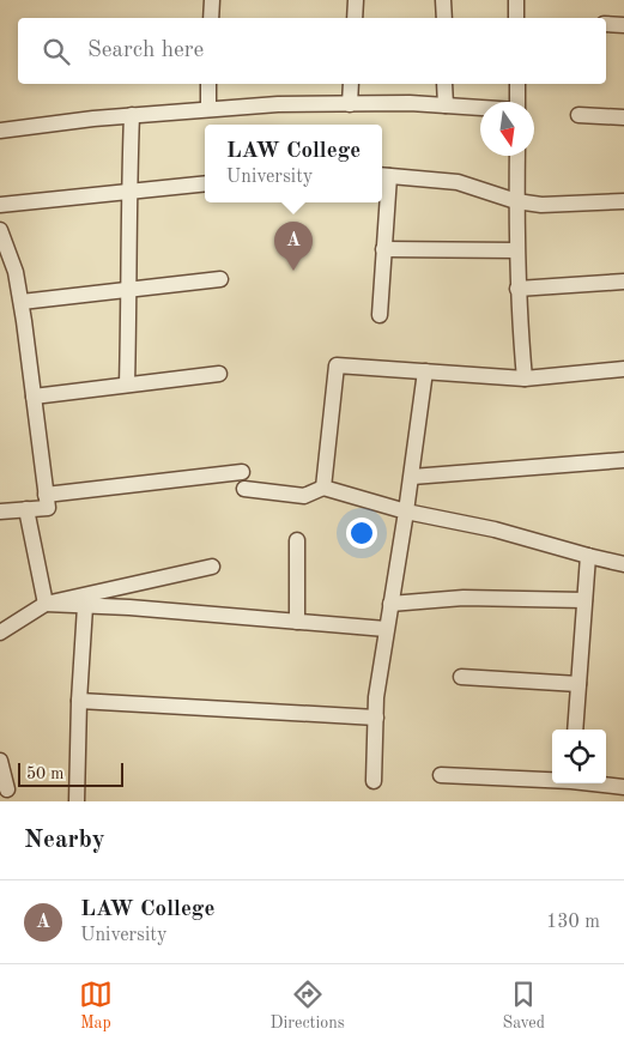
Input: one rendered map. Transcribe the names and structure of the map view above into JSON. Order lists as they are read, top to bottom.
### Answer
{
  "scale_bar": "50 m",
  "north": "bottom",
  "page": {
    "search": "Search here",
    "popup": ["LAW College", "University"],
    "pins": "A",
    "scale": "50 m",
    "heading": "Nearby",
    "list": [
      {
        "mark": "A",
        "name": "LAW College",
        "note": "University",
        "value": "130 m"
      }
    ],
    "nav": ["Map", "Directions", "Saved"]
  }
}
